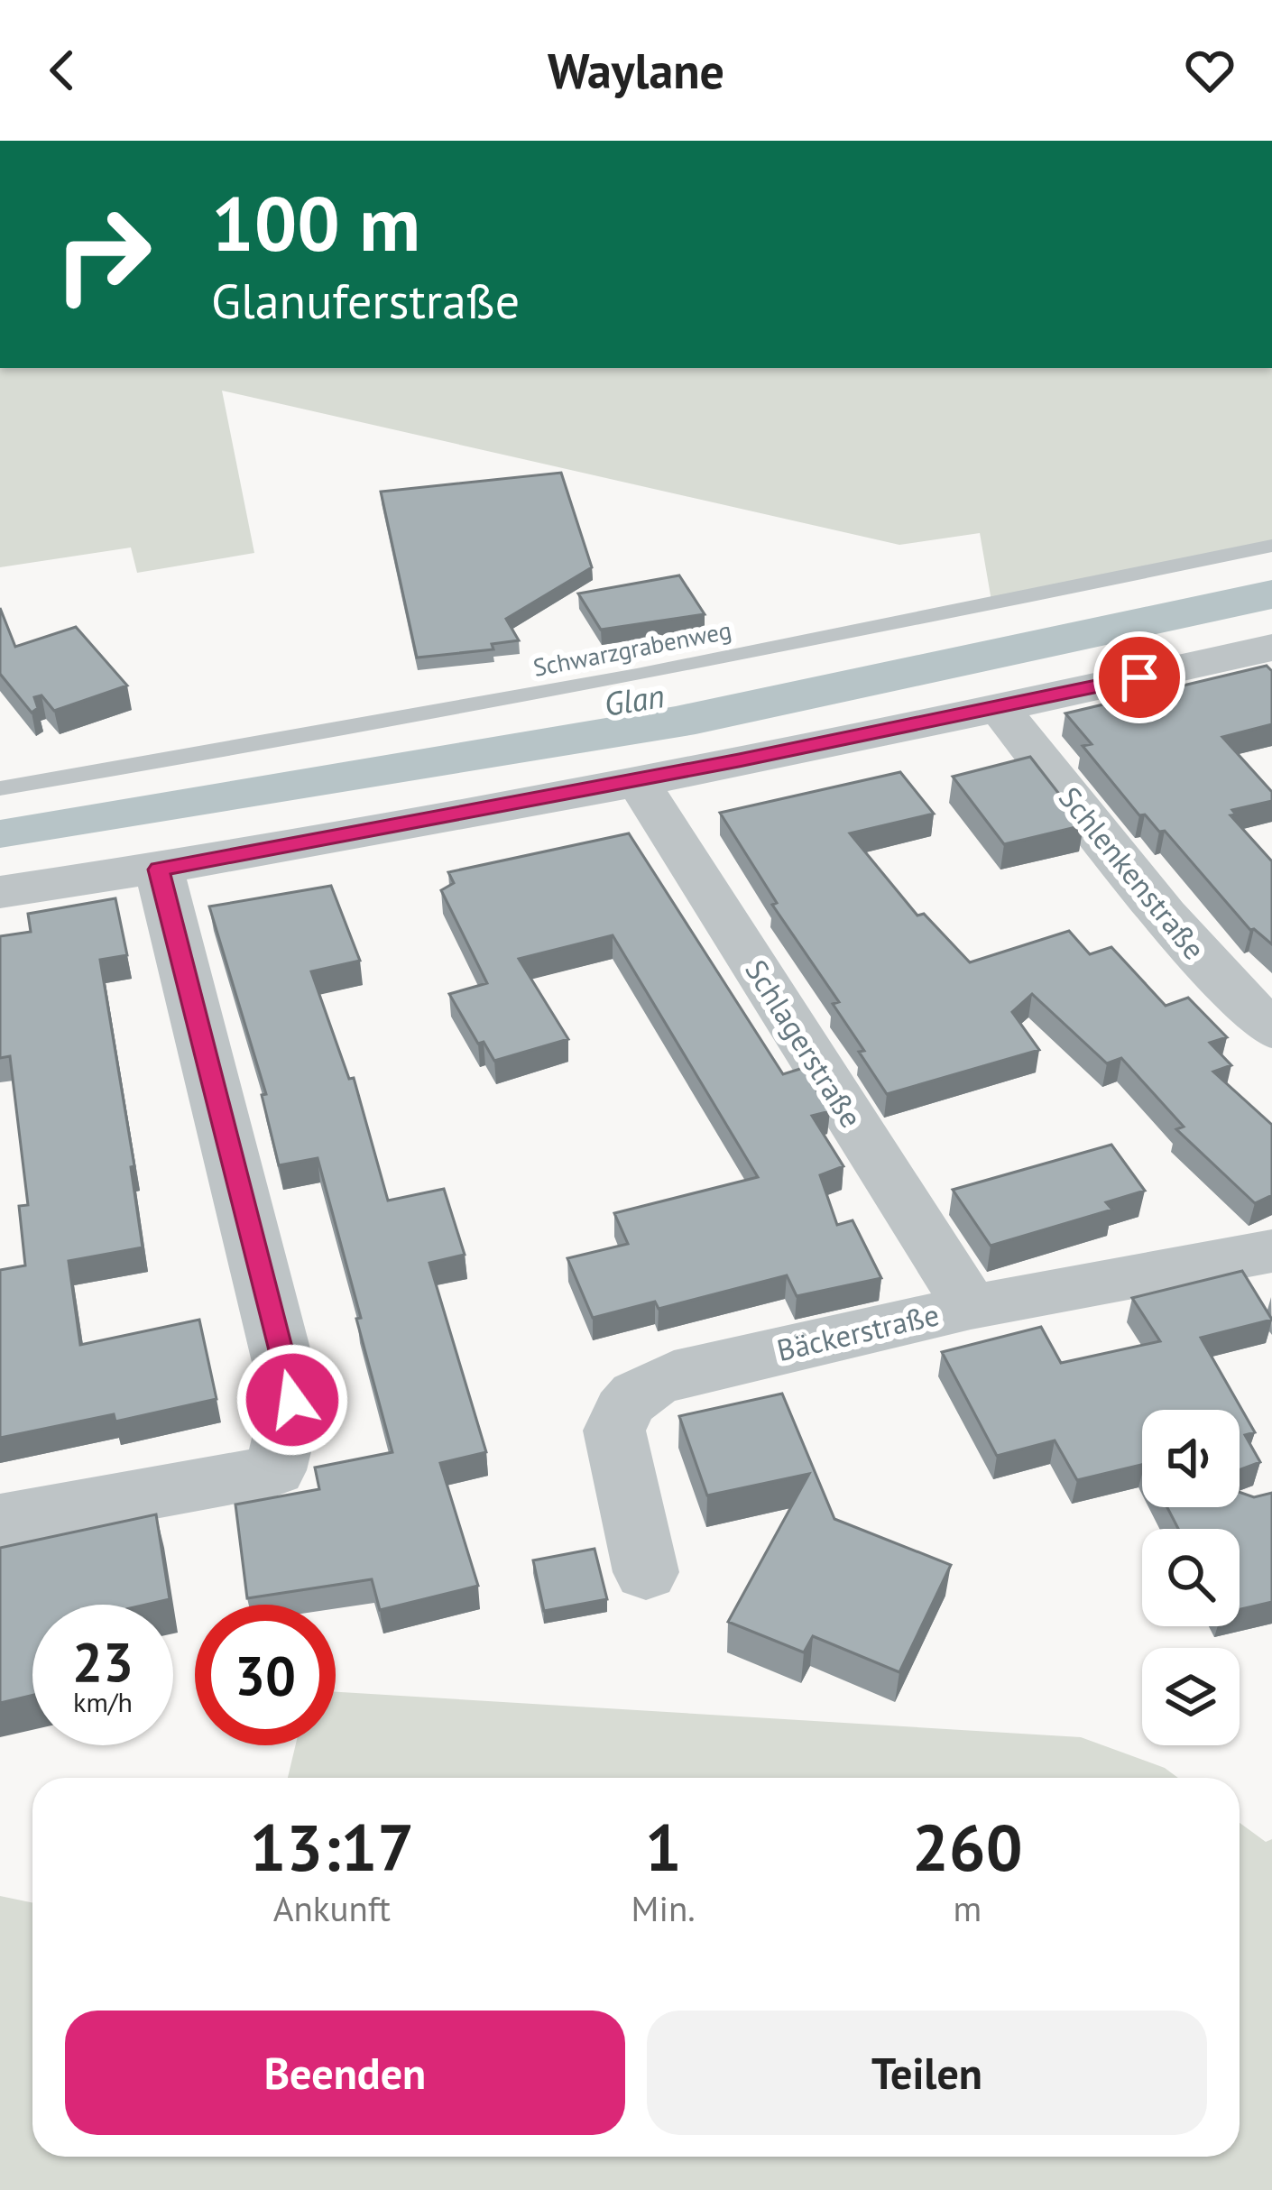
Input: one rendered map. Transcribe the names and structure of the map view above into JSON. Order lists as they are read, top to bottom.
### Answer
{
  "streets": {
    "street": ["Schlenkenstraße", "Schlagerstraße", "Bäckerstraße"],
    "lane": ["Schwarzgrabenweg"]
  },
  "crossings": [
    ["Schlagerstraße", "Bäckerstraße"]
  ],
  "water": ["Glan"],
  "page": {
    "header": "Waylane",
    "turn": ["100 m", "Glanuferstraße"],
    "speed": "23 km/h",
    "limit": "30",
    "eta": [
      "13:17",
      "Ankunft",
      "1",
      "Min.",
      "260",
      "m"
    ],
    "buttons": ["Beenden", "Teilen"]
  }
}
